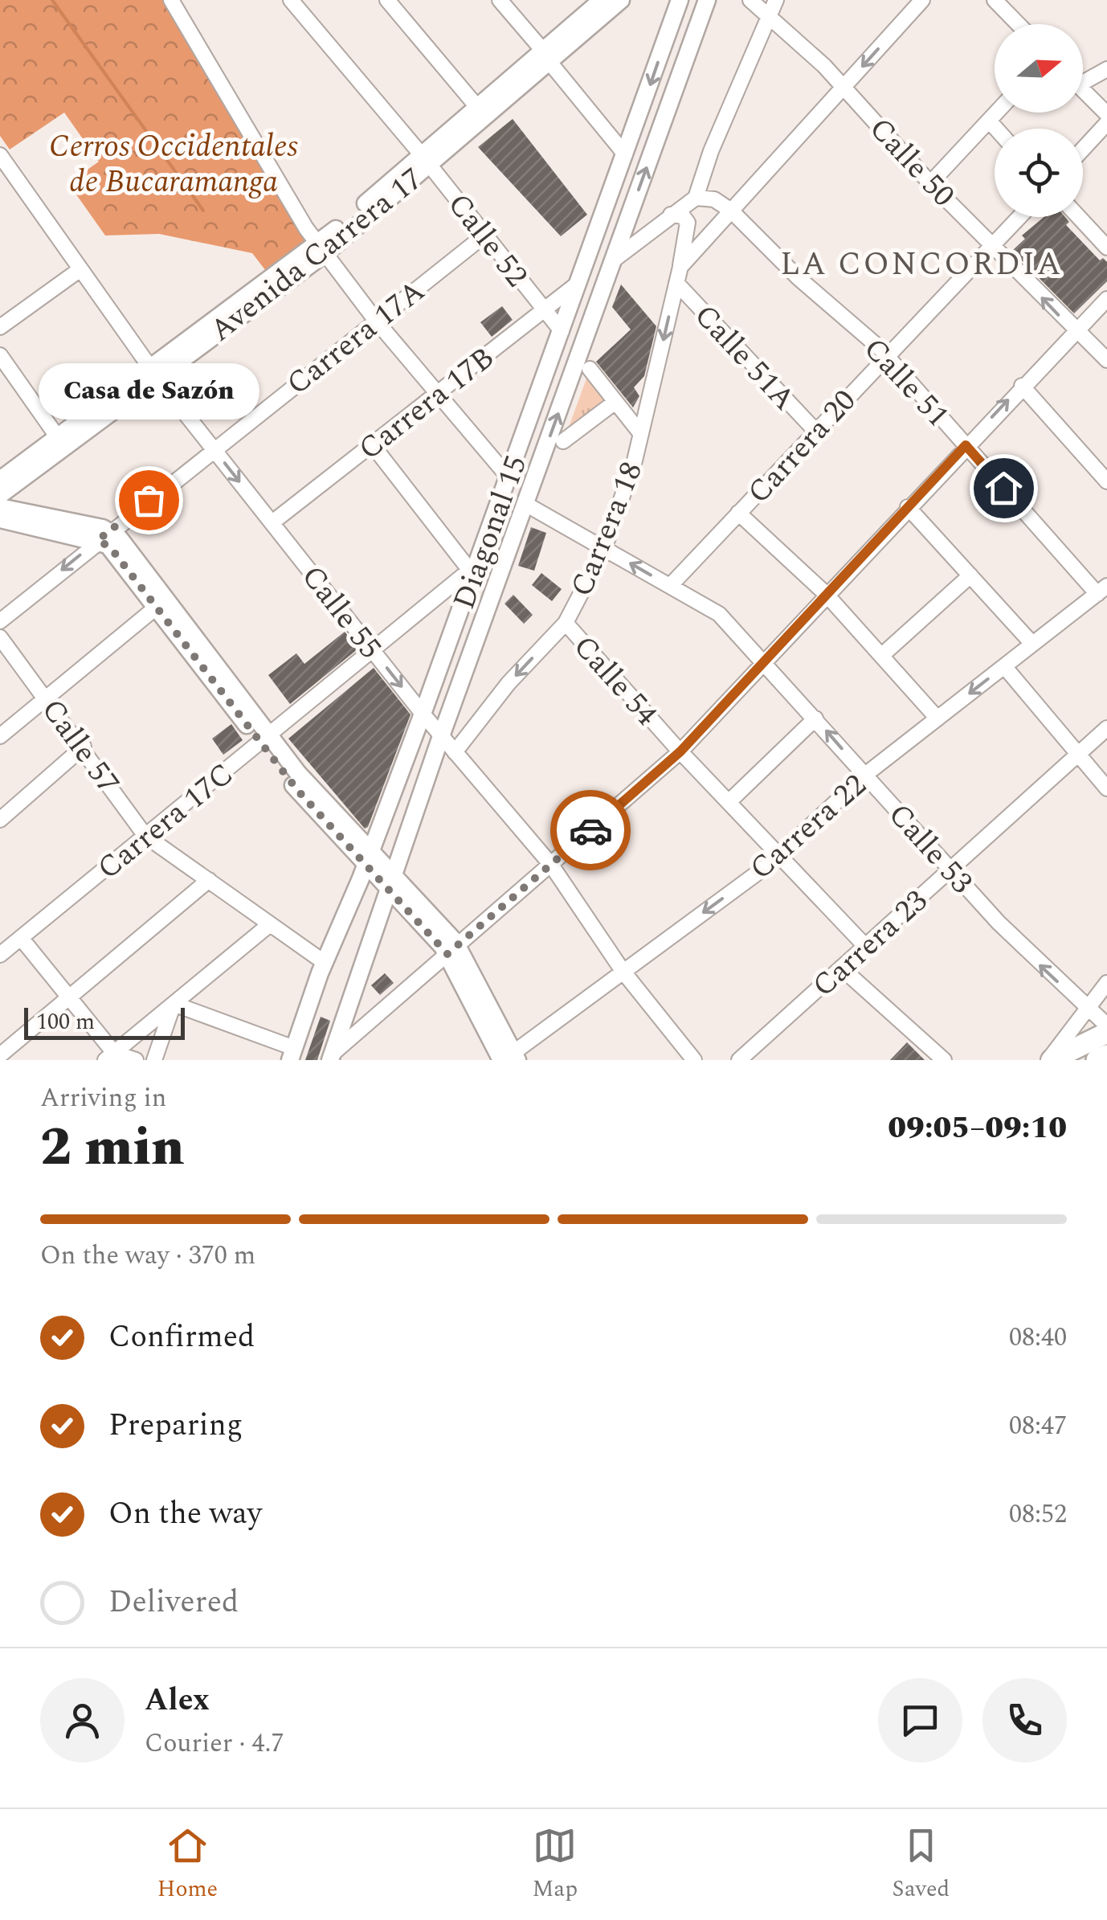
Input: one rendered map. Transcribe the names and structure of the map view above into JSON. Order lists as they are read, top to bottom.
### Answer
{
  "streets": {
    "main road": ["Avenida Carrera 17", "Diagonal 15"],
    "street": [
      "Calle 50",
      "Calle 52",
      "Carrera 17A",
      "Calle 51A",
      "Calle 51",
      "Carrera 17B",
      "Carrera 20",
      "Carrera 18",
      "Calle 55",
      "Calle 54",
      "Calle 57",
      "Carrera 17C",
      "Carrera 22",
      "Calle 53",
      "Carrera 23"
    ]
  },
  "crossings": [
    ["Calle 50", "Carrera 20"],
    ["Calle 52", "Avenida Carrera 17"],
    ["Calle 52", "Carrera 17A"],
    ["Calle 52", "Carrera 17B"],
    ["Calle 52", "Diagonal 15"],
    ["Avenida Carrera 17", "Calle 55"],
    ["Carrera 17A", "Calle 55"],
    ["Calle 51A", "Carrera 20"],
    ["Calle 51A", "Carrera 18"],
    ["Calle 51", "Carrera 20"],
    ["Calle 51", "Carrera 22"],
    ["Carrera 17B", "Diagonal 15"],
    ["Carrera 17B", "Calle 55"],
    ["Carrera 20", "Calle 53"],
    ["Carrera 18", "Calle 55"],
    ["Carrera 18", "Calle 54"],
    ["Carrera 18", "Calle 53"],
    ["Diagonal 15", "Calle 55"],
    ["Diagonal 15", "Calle 57"],
    ["Diagonal 15", "Carrera 17C"],
    ["Diagonal 15", "Calle 53"],
    ["Calle 55", "Carrera 17C"],
    ["Calle 55", "Carrera 22"],
    ["Calle 54", "Carrera 22"],
    ["Calle 54", "Carrera 23"],
    ["Calle 57", "Carrera 17C"],
    ["Carrera 22", "Calle 53"],
    ["Calle 53", "Carrera 23"]
  ],
  "one_way": ["Carrera 18", "Calle 53"],
  "districts": ["LA CONCORDIA"],
  "parks": ["Cerros Occidentales de Bucaramanga"],
  "places": ["Casa de Sazón"],
  "scale_bar": "100 m",
  "north": "right",
  "page": {
    "bubble": "Casa de Sazón",
    "scale": "100 m",
    "heading": ["2 min", "Arriving in", "09:05–09:10"],
    "panel": ["Alex", "Courier · 4.7"],
    "bar": "On the way · 370 m",
    "list": [
      ["Confirmed", "08:40"],
      ["Preparing", "08:47"],
      ["On the way", "08:52"],
      "Delivered"
    ],
    "tabs": ["Home", "Map", "Saved"]
  }
}
